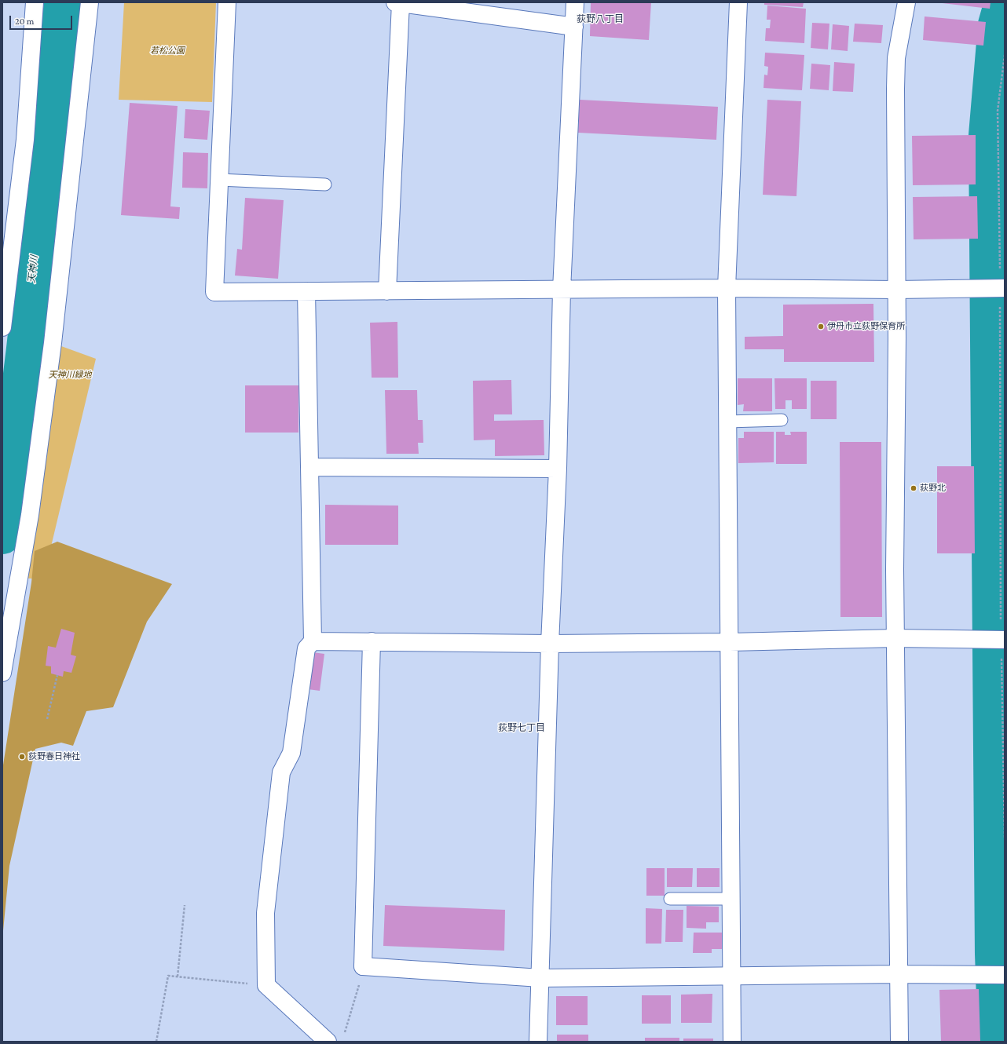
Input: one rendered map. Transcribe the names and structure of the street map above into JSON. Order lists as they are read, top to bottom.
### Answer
{
  "districts": ["荻野八丁目", "荻野七丁目"],
  "water": ["天神川"],
  "parks": ["若松公園", "天神川緑地"],
  "places": ["伊丹市立荻野保育所", "荻野北", "荻野春日神社"],
  "scale_bar": "20 m"
}
